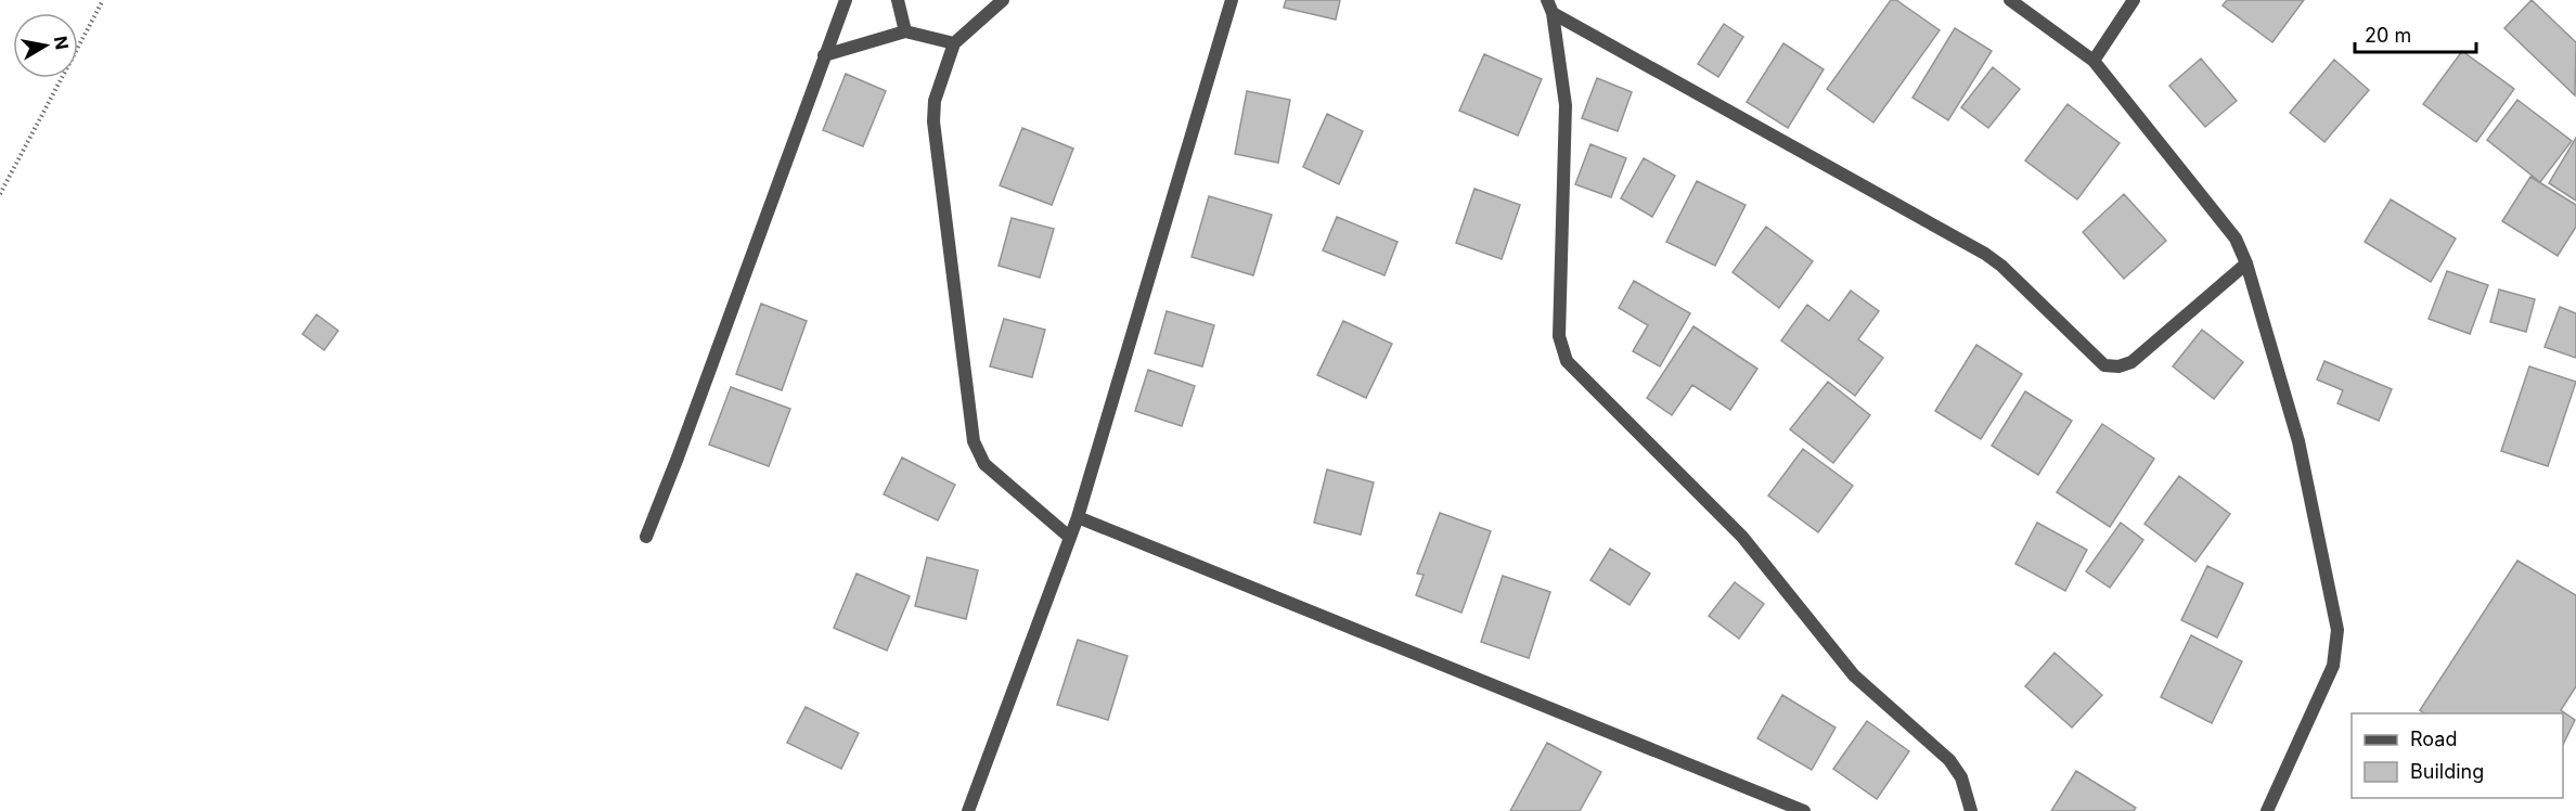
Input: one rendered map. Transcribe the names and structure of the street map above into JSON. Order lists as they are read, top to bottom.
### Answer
{
  "legend": ["Road", "Building"],
  "scale_bar": "20 m",
  "north": "right"
}
